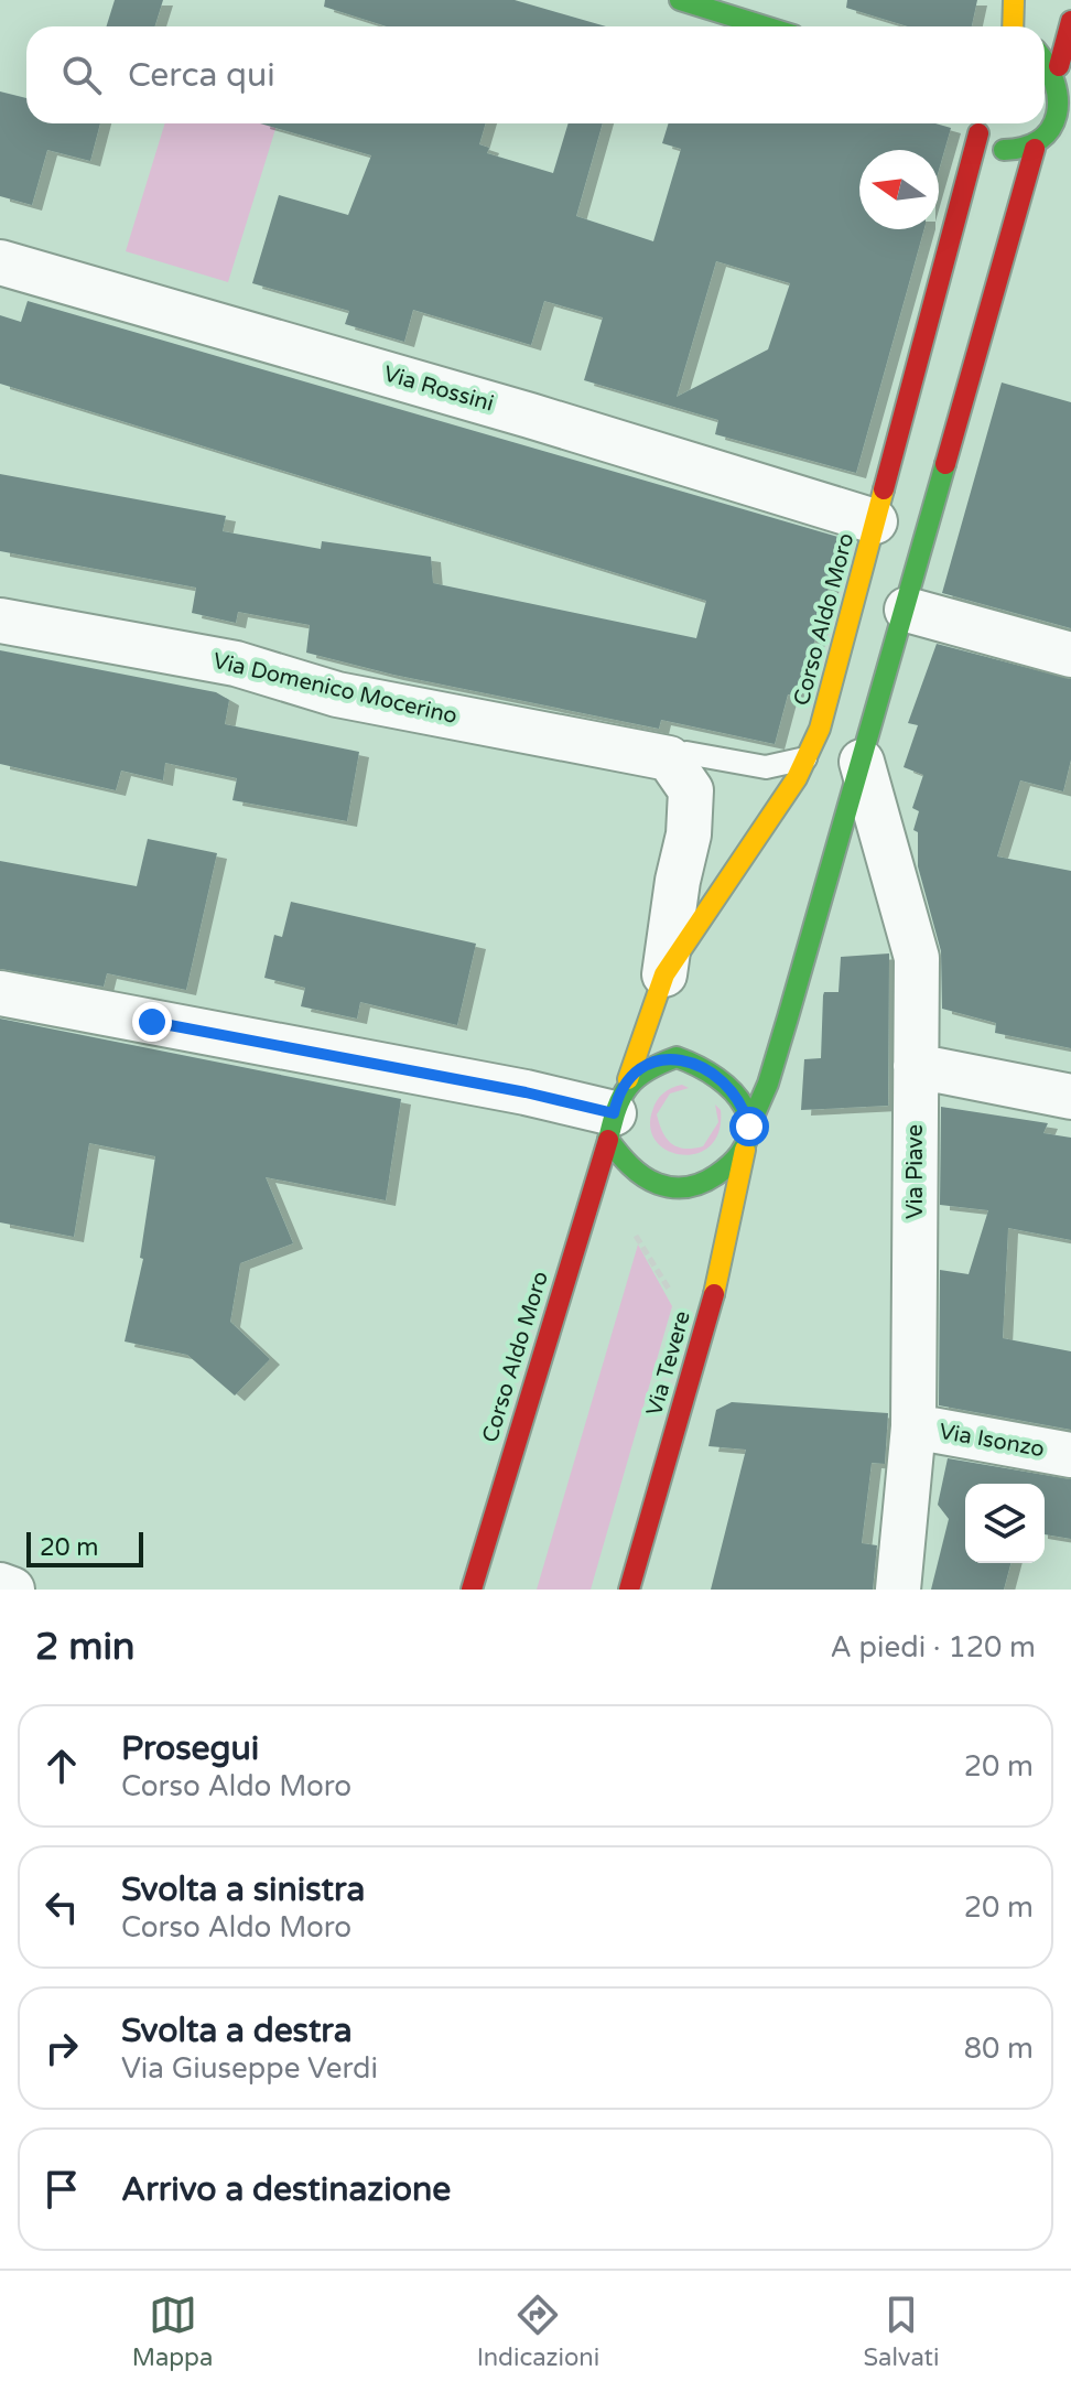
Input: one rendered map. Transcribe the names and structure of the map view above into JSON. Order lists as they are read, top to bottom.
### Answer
{
  "streets": {
    "street": [
      "Via Rossini",
      "Corso Aldo Moro",
      "Via Domenico Mocerino",
      "Via Piave",
      "Via Tevere",
      "Via Isonzo"
    ]
  },
  "crossings": [
    ["Via Rossini", "Corso Aldo Moro"],
    ["Corso Aldo Moro", "Via Domenico Mocerino"],
    ["Corso Aldo Moro", "Via Tevere"],
    ["Via Piave", "Via Isonzo"]
  ],
  "scale_bar": "20 m",
  "north": "left",
  "page": {
    "search": "Cerca qui",
    "scale": "20 m",
    "heading": ["2 min", "A piedi · 120 m"],
    "list": [
      ["Prosegui", "Corso Aldo Moro", "20 m"],
      ["Svolta a sinistra", "Corso Aldo Moro", "20 m"],
      ["Svolta a destra", "Via Giuseppe Verdi", "80 m"],
      "Arrivo a destinazione"
    ],
    "nav": ["Mappa", "Indicazioni", "Salvati"]
  }
}
